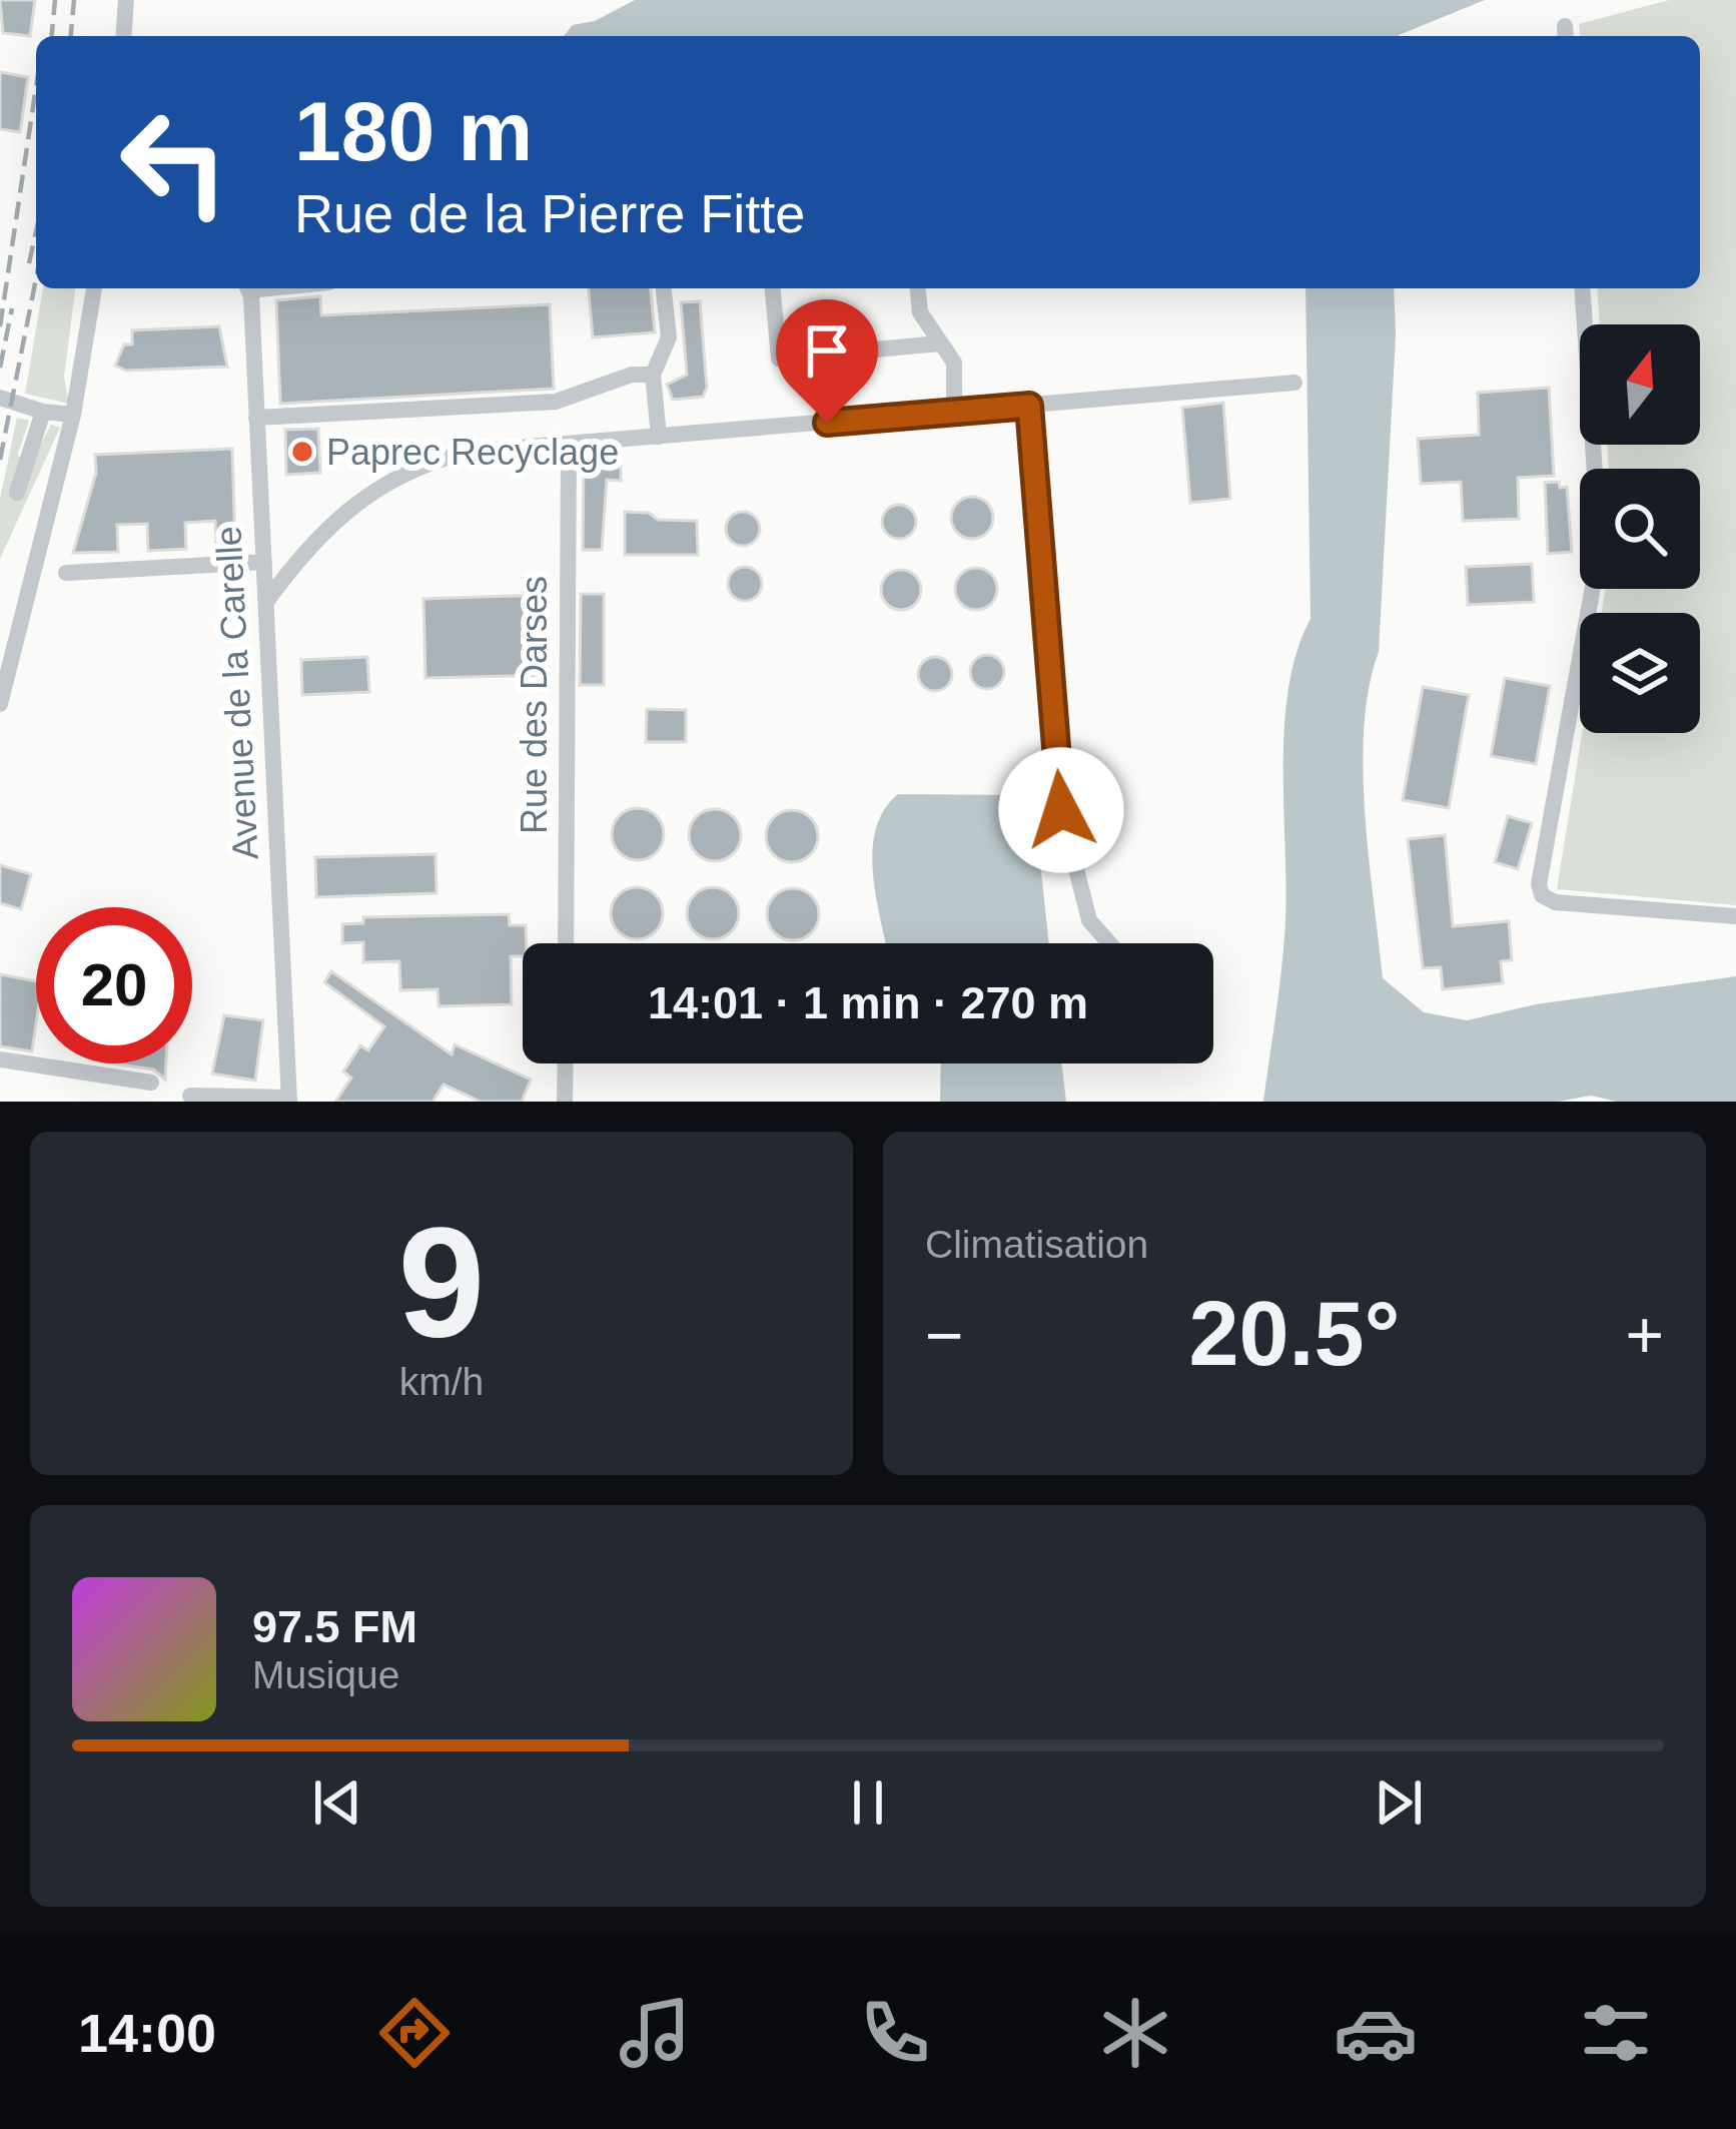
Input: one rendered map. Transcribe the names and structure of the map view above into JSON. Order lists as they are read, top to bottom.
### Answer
{
  "streets": {
    "street": ["Avenue de la Carelle", "Rue des Darses"]
  },
  "places": ["Paprec Recyclage"],
  "north": "top",
  "page": {
    "turn": ["180 m", "Rue de la Pierre Fitte"],
    "limit": "20",
    "trip": "14:01 · 1 min · 270 m",
    "tile": [
      ["9", "km/h"],
      "Climatisation"
    ],
    "heat": ["−", "20.5°", "+"],
    "song": ["97.5 FM", "Musique"],
    "tabs": "14:00"
  }
}
